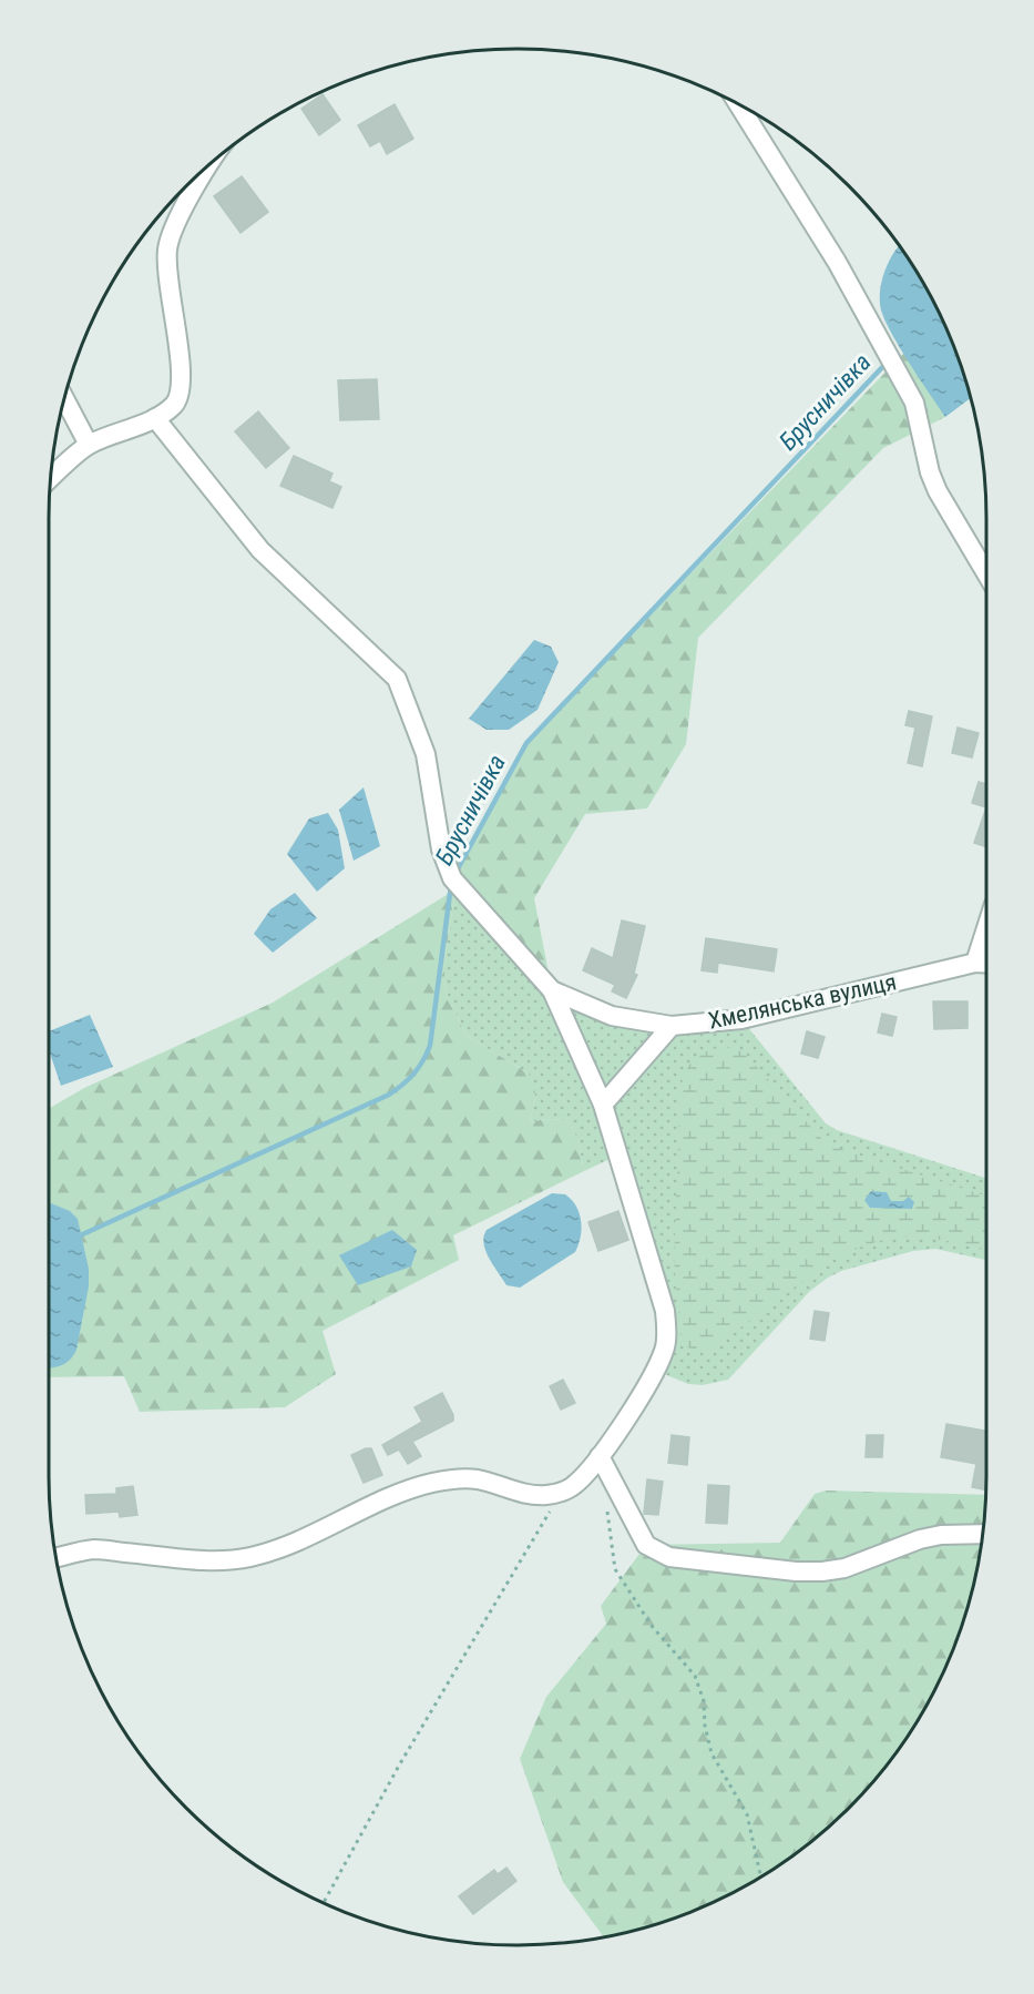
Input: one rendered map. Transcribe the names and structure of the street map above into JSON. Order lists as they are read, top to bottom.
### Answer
{
  "streets": {
    "street": ["Хмелянська вулиця"]
  },
  "water": ["Брусничівка"]
}
